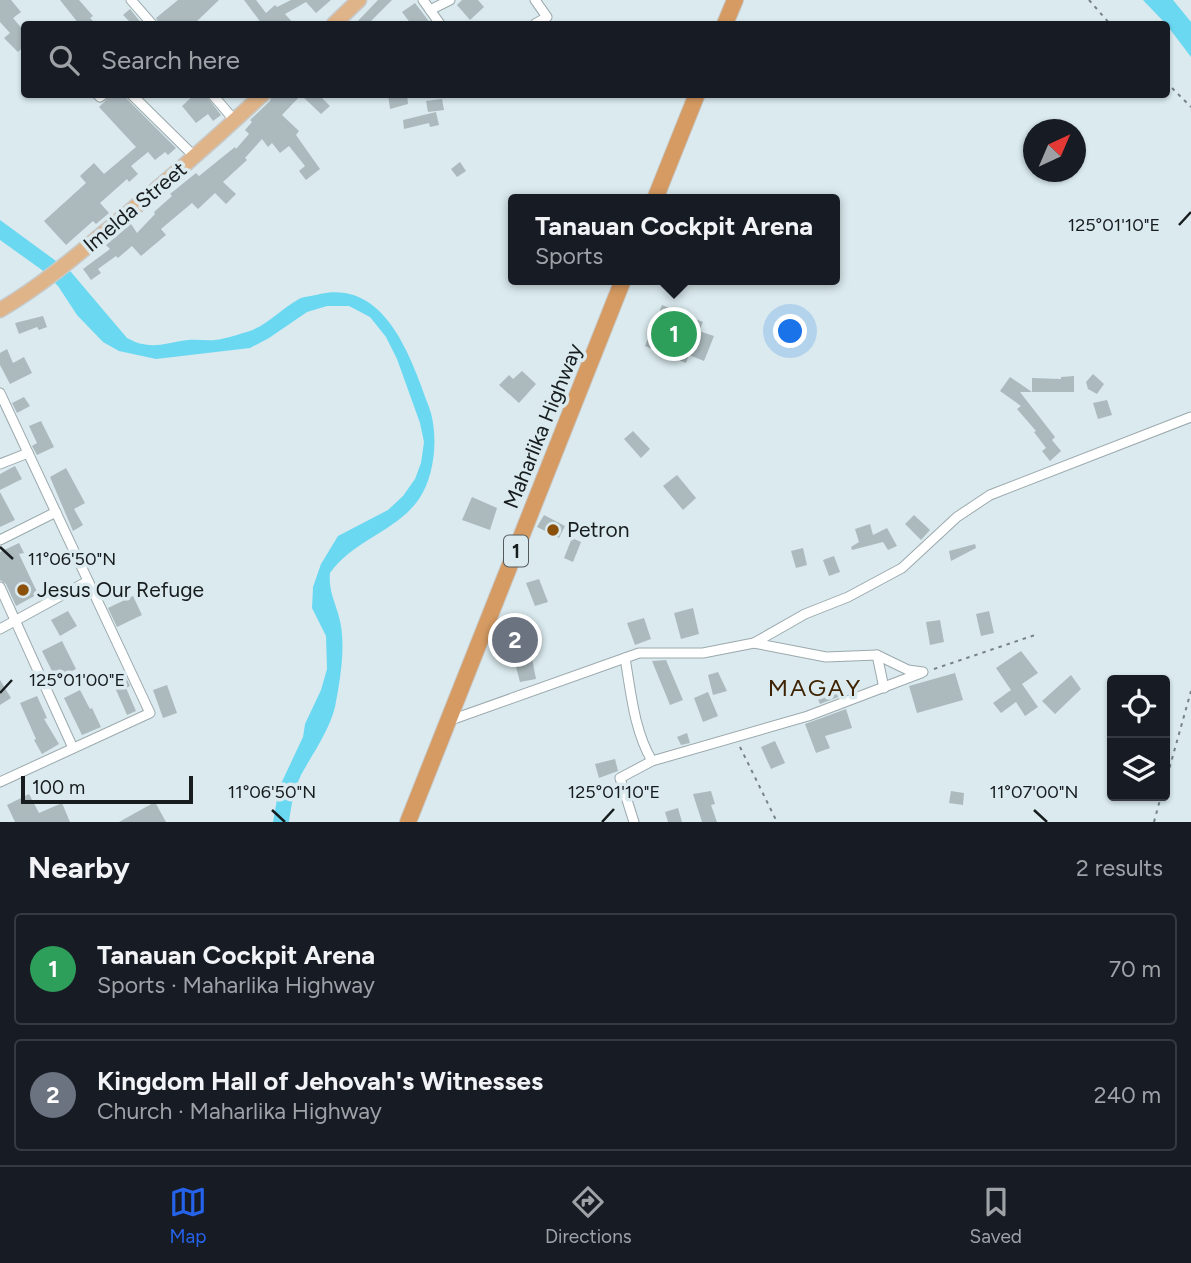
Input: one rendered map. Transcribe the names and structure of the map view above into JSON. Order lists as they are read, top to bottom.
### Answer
{
  "streets": {
    "highway": ["Maharlika Highway", "1"],
    "main road": ["Imelda Street"]
  },
  "districts": ["MAGAY"],
  "places": ["Petron", "Jesus Our Refuge"],
  "scale_bar": "100 m",
  "north": "top right",
  "page": {
    "search": "Search here",
    "popup": ["Tanauan Cockpit Arena", "Sports"],
    "pins": ["1", "2"],
    "scale": "100 m",
    "heading": ["Nearby", "2 results"],
    "list": [
      {
        "mark": "1",
        "name": "Tanauan Cockpit Arena",
        "note": "Sports · Maharlika Highway",
        "value": "70 m"
      },
      {
        "mark": "2",
        "name": "Kingdom Hall of Jehovah's Witnesses",
        "note": "Church · Maharlika Highway",
        "value": "240 m"
      }
    ],
    "nav": ["Map", "Directions", "Saved"]
  },
  "coordinates": [
    "125°01'10\"E",
    "11°06'50\"N",
    "125°01'00\"E",
    "11°07'00\"N"
  ]
}
